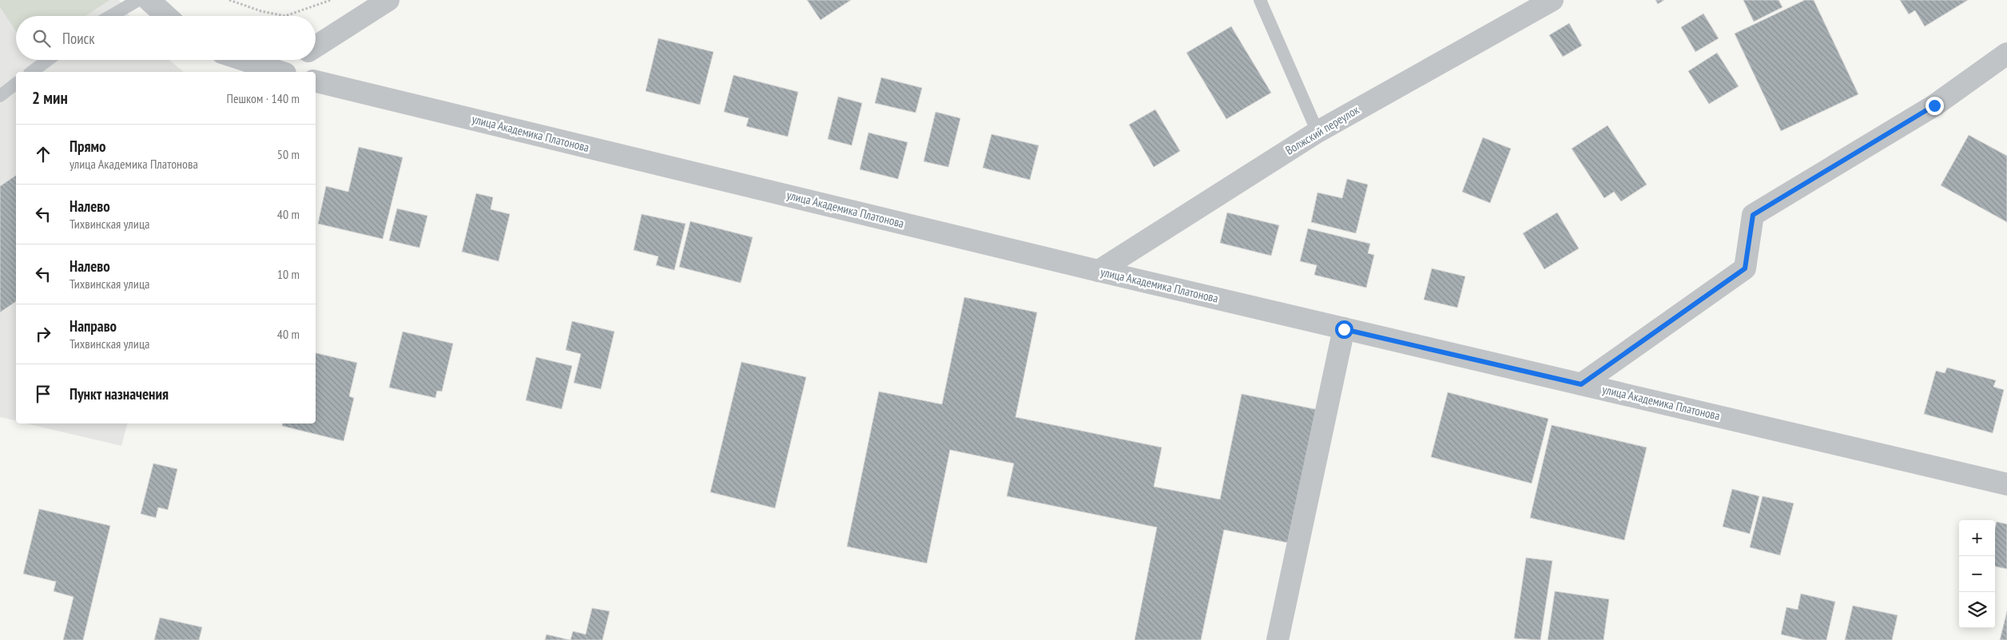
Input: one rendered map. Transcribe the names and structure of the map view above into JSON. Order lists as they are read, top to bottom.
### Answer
{
  "streets": {
    "street": ["Волжский переулок", "улица Академика Платонова"]
  },
  "crossings": [
    ["Волжский переулок", "улица Академика Платонова"]
  ],
  "page": {
    "search": "Поиск",
    "heading": ["2 мин", "Пешком · 140 m"],
    "list": [
      ["Прямо", "улица Академика Платонова", "50 m"],
      ["Налево", "Тихвинская улица", "40 m"],
      ["Налево", "Тихвинская улица", "10 m"],
      ["Направо", "Тихвинская улица", "40 m"],
      "Пункт назначения"
    ],
    "map_buttons": ["+", "−"]
  }
}
